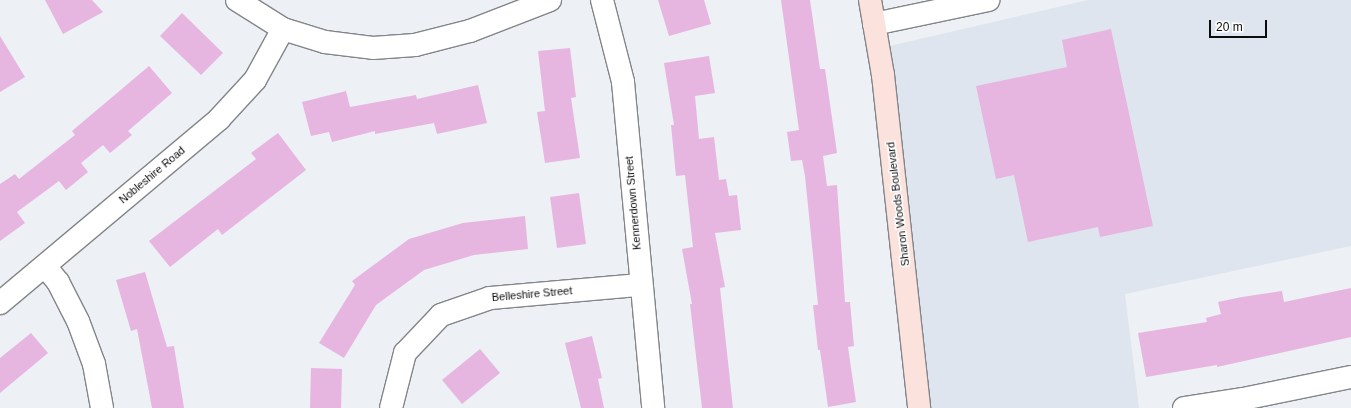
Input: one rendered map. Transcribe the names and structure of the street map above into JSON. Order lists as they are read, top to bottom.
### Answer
{
  "streets": {
    "street": [
      "Nobleshire Road",
      "Kennerdown Street",
      "Sharon Woods Boulevard",
      "Belleshire Street"
    ]
  },
  "crossings": [
    ["Kennerdown Street", "Belleshire Street"]
  ],
  "scale_bar": "20 m"
}
